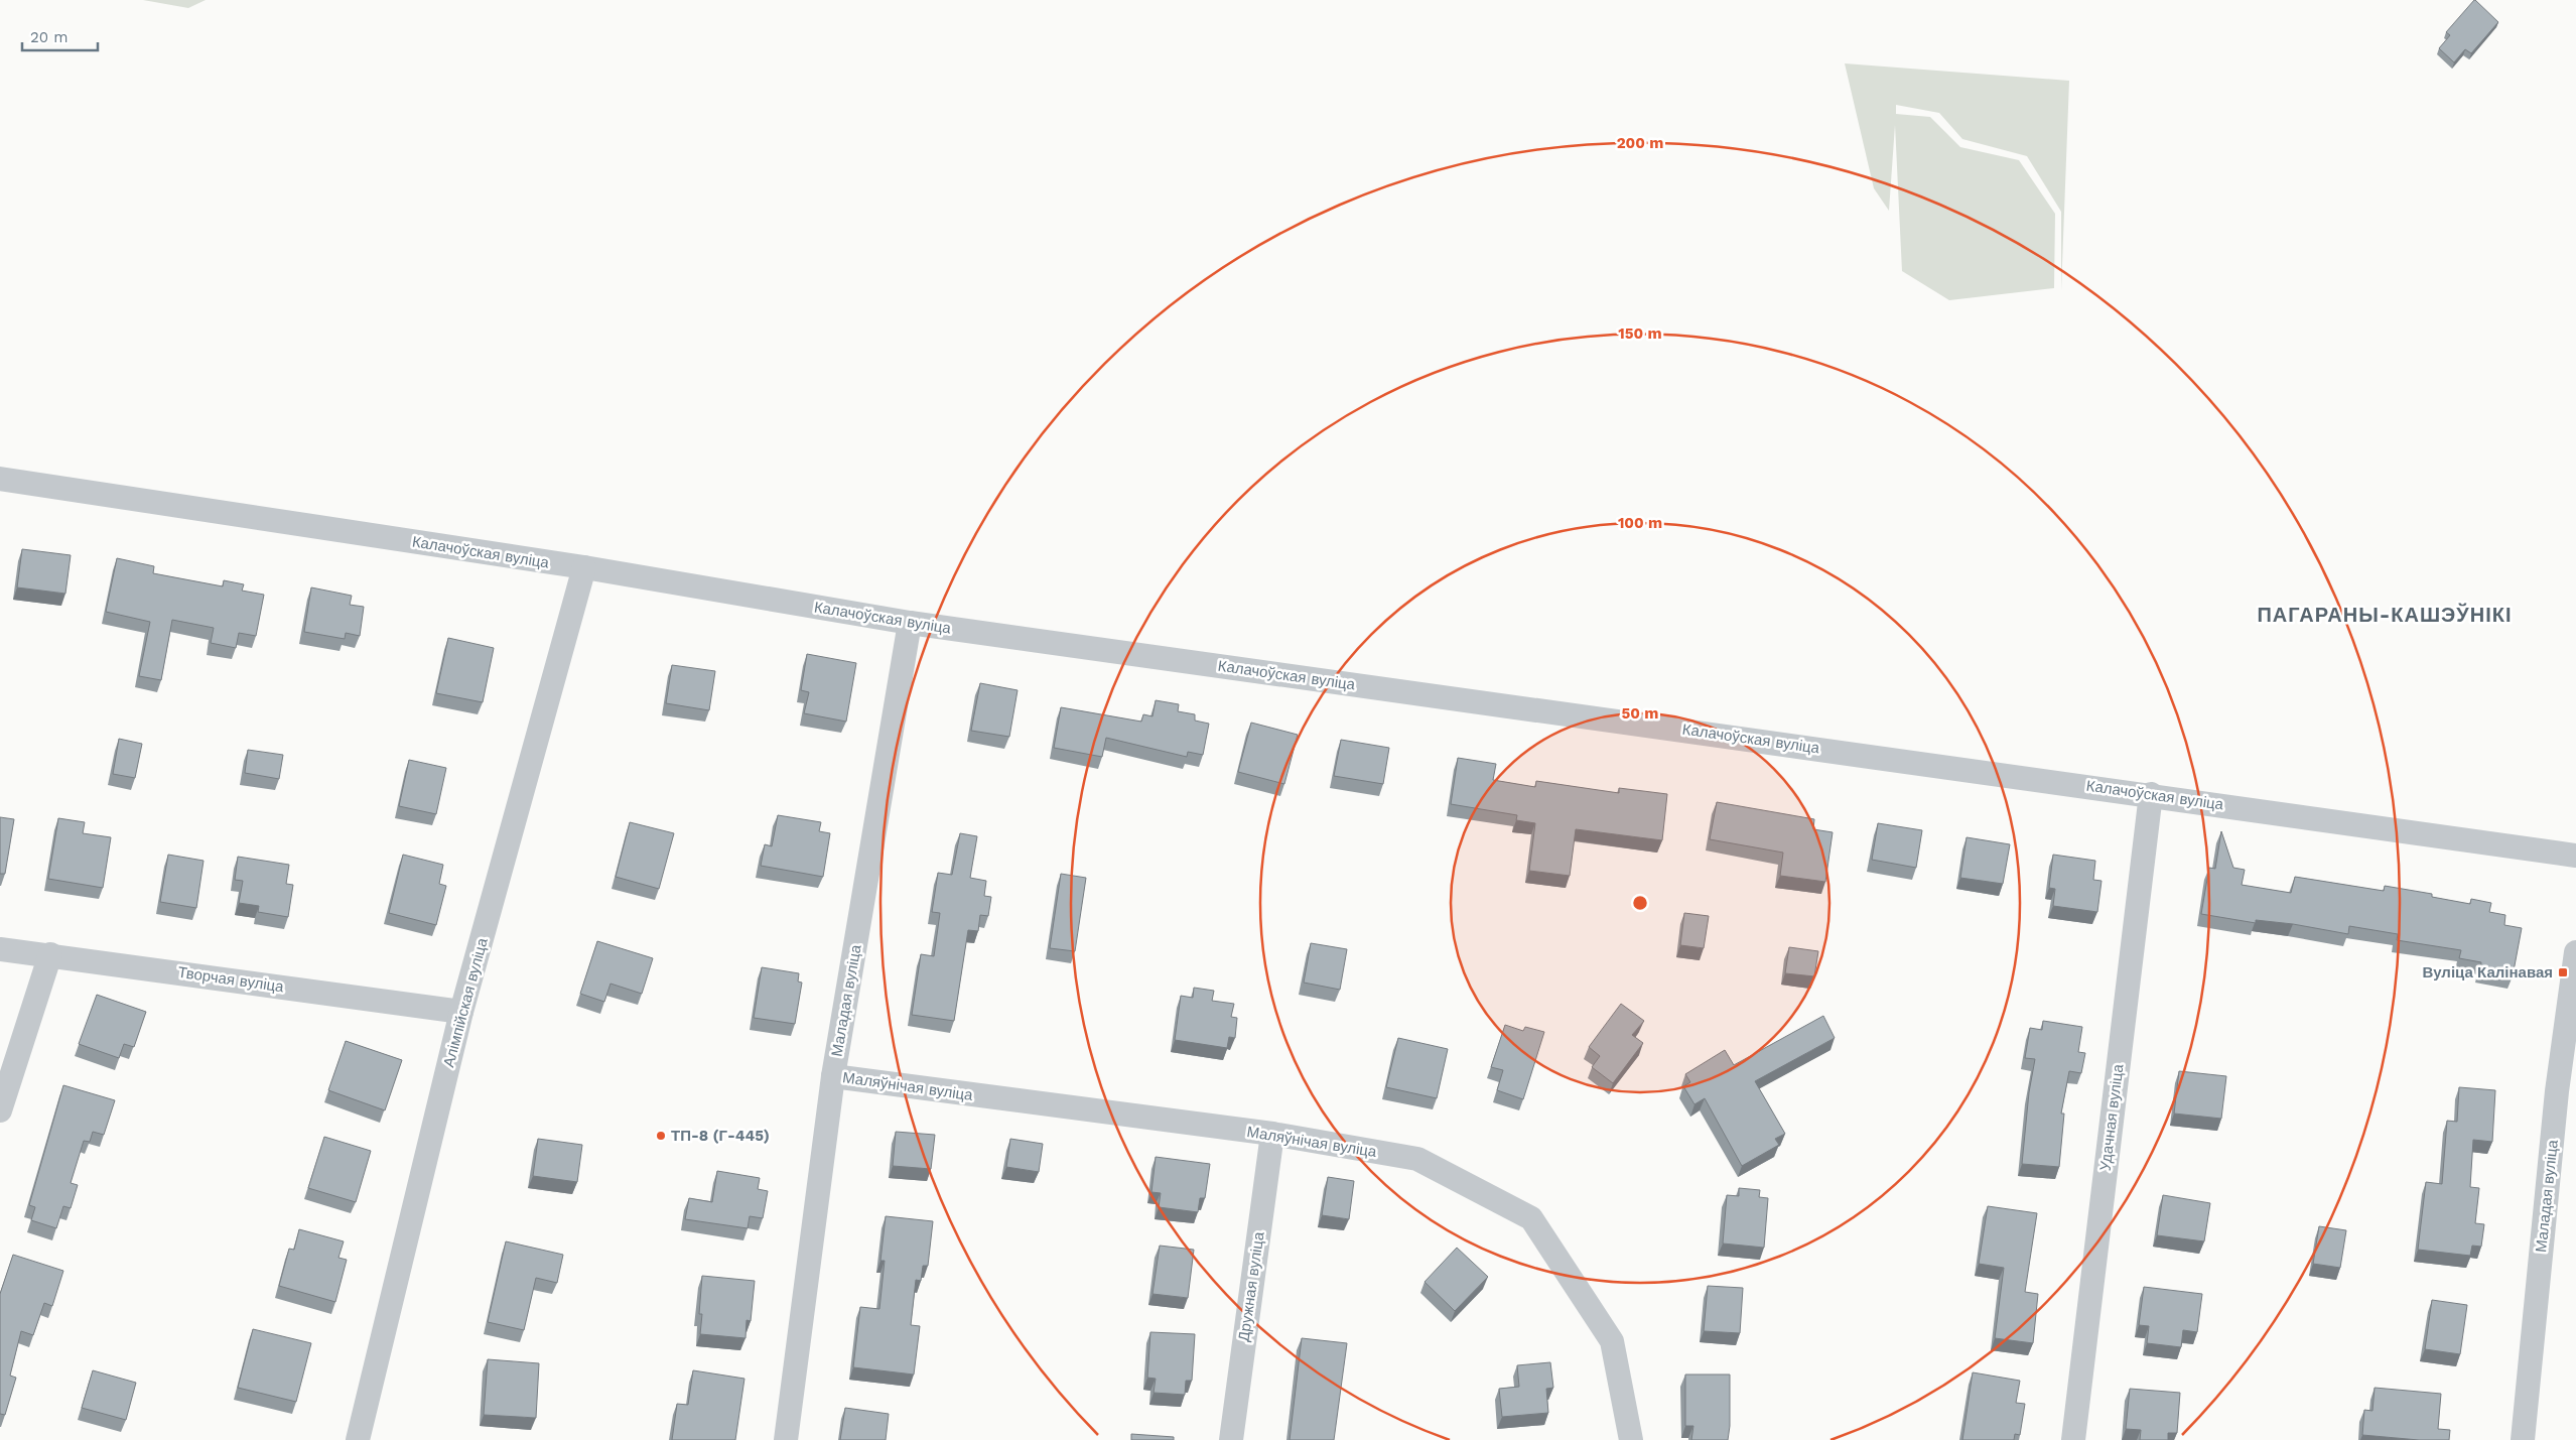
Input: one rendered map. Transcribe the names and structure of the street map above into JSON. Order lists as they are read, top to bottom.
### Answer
{
  "streets": {
    "street": [
      "Калачоўская вуліца",
      "Творчая вуліца",
      "Маладая вуліца",
      "Алімпійская вуліца",
      "Маляўнічая вуліца",
      "Удачная вуліца",
      "Дружная вуліца"
    ]
  },
  "crossings": [
    ["Калачоўская вуліца", "Маладая вуліца"],
    ["Калачоўская вуліца", "Алімпійская вуліца"],
    ["Калачоўская вуліца", "Удачная вуліца"],
    ["Творчая вуліца", "Алімпійская вуліца"],
    ["Маладая вуліца", "Маляўнічая вуліца"],
    ["Маляўнічая вуліца", "Дружная вуліца"]
  ],
  "districts": ["ПАГАРАНЫ-КАШЭЎНІКІ"],
  "places": {
    "transit": ["Вуліца Калінавая"],
    "other": ["ТП-8 (Г-445)"]
  },
  "scale_bar": "20 m",
  "rings": [
    "200 m",
    "150 m",
    "100 m",
    "50 m"
  ]
}
